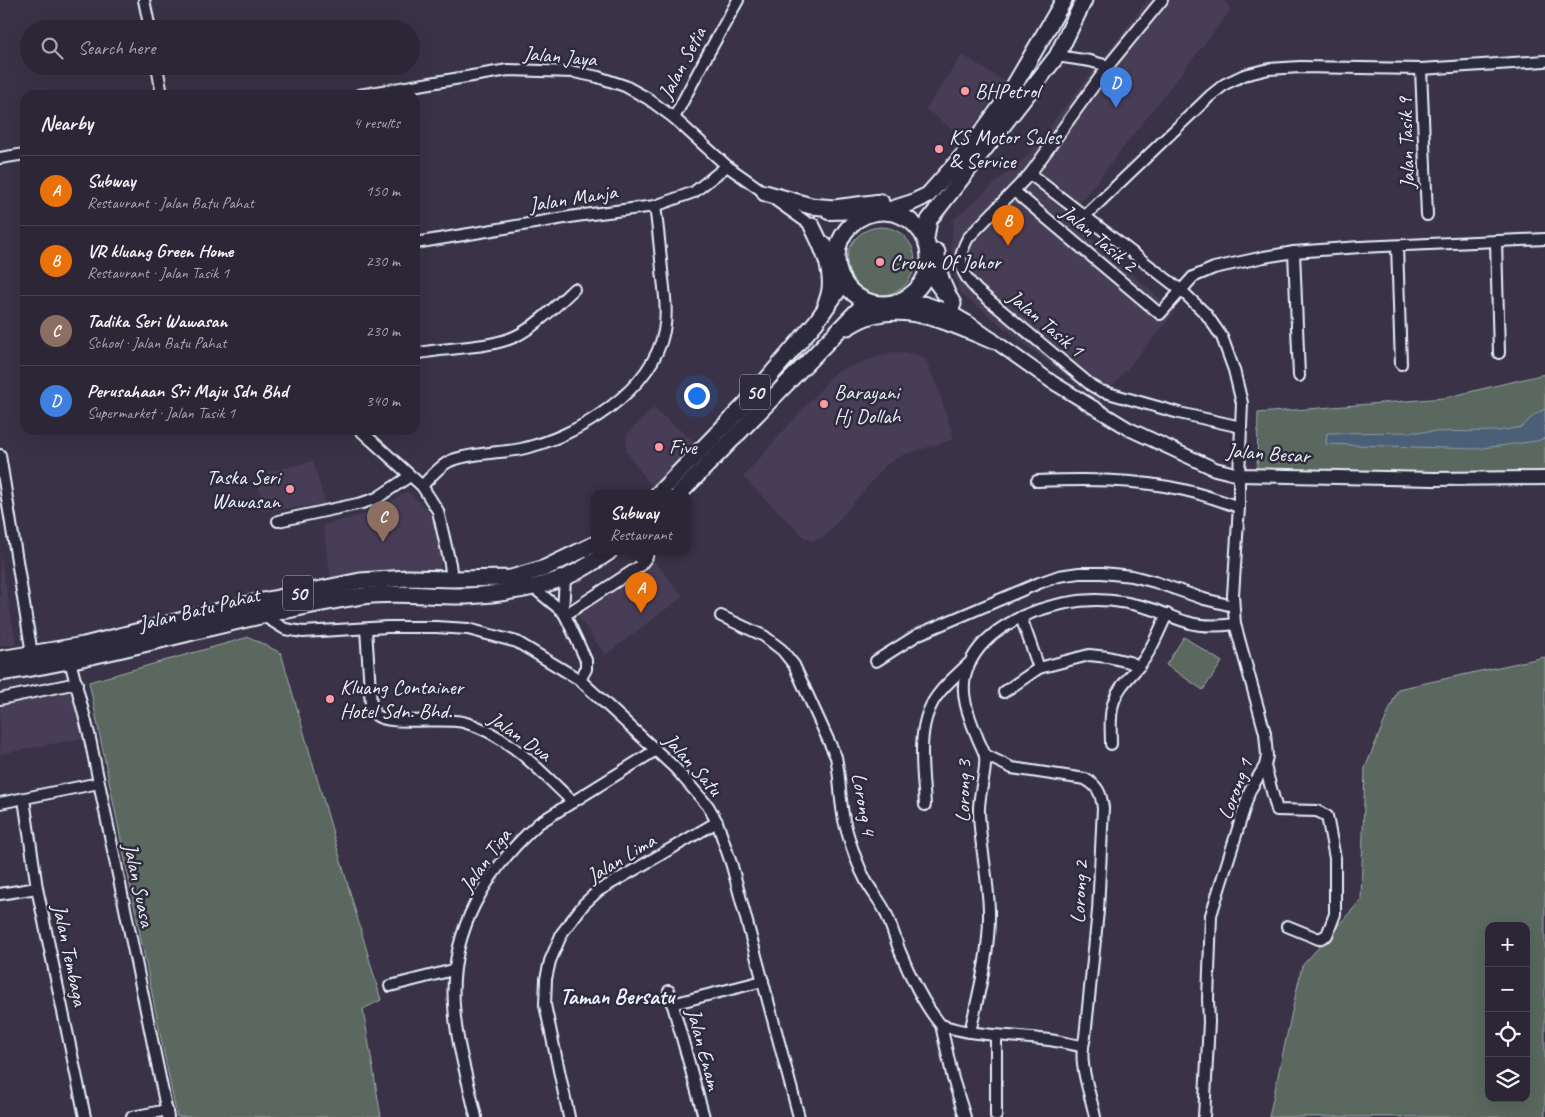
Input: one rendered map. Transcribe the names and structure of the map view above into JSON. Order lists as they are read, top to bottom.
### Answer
{
  "streets": {
    "highway": ["50", "Jalan Batu Pahat"],
    "main road": ["Jalan Besar"],
    "street": [
      "Jalan Jaya",
      "Jalan Setia",
      "Jalan Tasik 9",
      "Jalan Manja",
      "Jalan Tasik 2",
      "Jalan Tasik 1",
      "Jalan Dua",
      "Jalan Satu",
      "Lorong 1",
      "Lorong 3",
      "Lorong 4",
      "Jalan Lima",
      "Jalan Tiga",
      "Jalan Suasa",
      "Lorong 2",
      "Jalan Tembaga",
      "Jalan Enam"
    ]
  },
  "crossings": [
    ["Jalan Jaya", "Jalan Setia"],
    ["Jalan Jaya", "Jalan Manja"],
    ["Jalan Jaya", "50"],
    ["Jalan Jaya", "Jalan Besar"],
    ["Jalan Tasik 2", "Jalan Tasik 1"],
    ["Jalan Tasik 2", "Lorong 1"],
    ["Jalan Tasik 1", "Lorong 1"],
    ["50", "Jalan Besar"],
    ["Jalan Besar", "Lorong 1"],
    ["Jalan Batu Pahat", "Jalan Satu"],
    ["Jalan Batu Pahat", "Jalan Suasa"],
    ["Jalan Dua", "Jalan Satu"],
    ["Jalan Dua", "Jalan Tiga"],
    ["Jalan Satu", "Jalan Lima"],
    ["Jalan Satu", "Jalan Tiga"],
    ["Lorong 1", "Lorong 3"],
    ["Lorong 3", "Lorong 2"]
  ],
  "districts": ["Taman Bersatu"],
  "places": [
    "BHPetrol",
    "KS Motor Sales & Service",
    "Crown Of Johor",
    "Barayani Hj Dollah",
    "Five",
    "Taska Seri Wawasan",
    "Kluang Container Hotel Sdn. Bhd."
  ],
  "page": {
    "search": "Search here",
    "pins": [
      "D",
      "B",
      "C",
      "A"
    ],
    "heading": ["Nearby", "4 results"],
    "list": [
      {
        "mark": "A",
        "name": "Subway",
        "note": "Restaurant · Jalan Batu Pahat",
        "value": "150 m"
      },
      {
        "mark": "B",
        "name": "VR kluang Green Home",
        "note": "Restaurant · Jalan Tasik 1",
        "value": "230 m"
      },
      {
        "mark": "C",
        "name": "Tadika Seri Wawasan",
        "note": "School · Jalan Batu Pahat",
        "value": "230 m"
      },
      {
        "mark": "D",
        "name": "Perusahaan Sri Maju Sdn Bhd",
        "note": "Supermarket · Jalan Tasik 1",
        "value": "340 m"
      }
    ],
    "popup": ["Subway", "Restaurant"],
    "map_buttons": ["+", "−"]
  }
}
